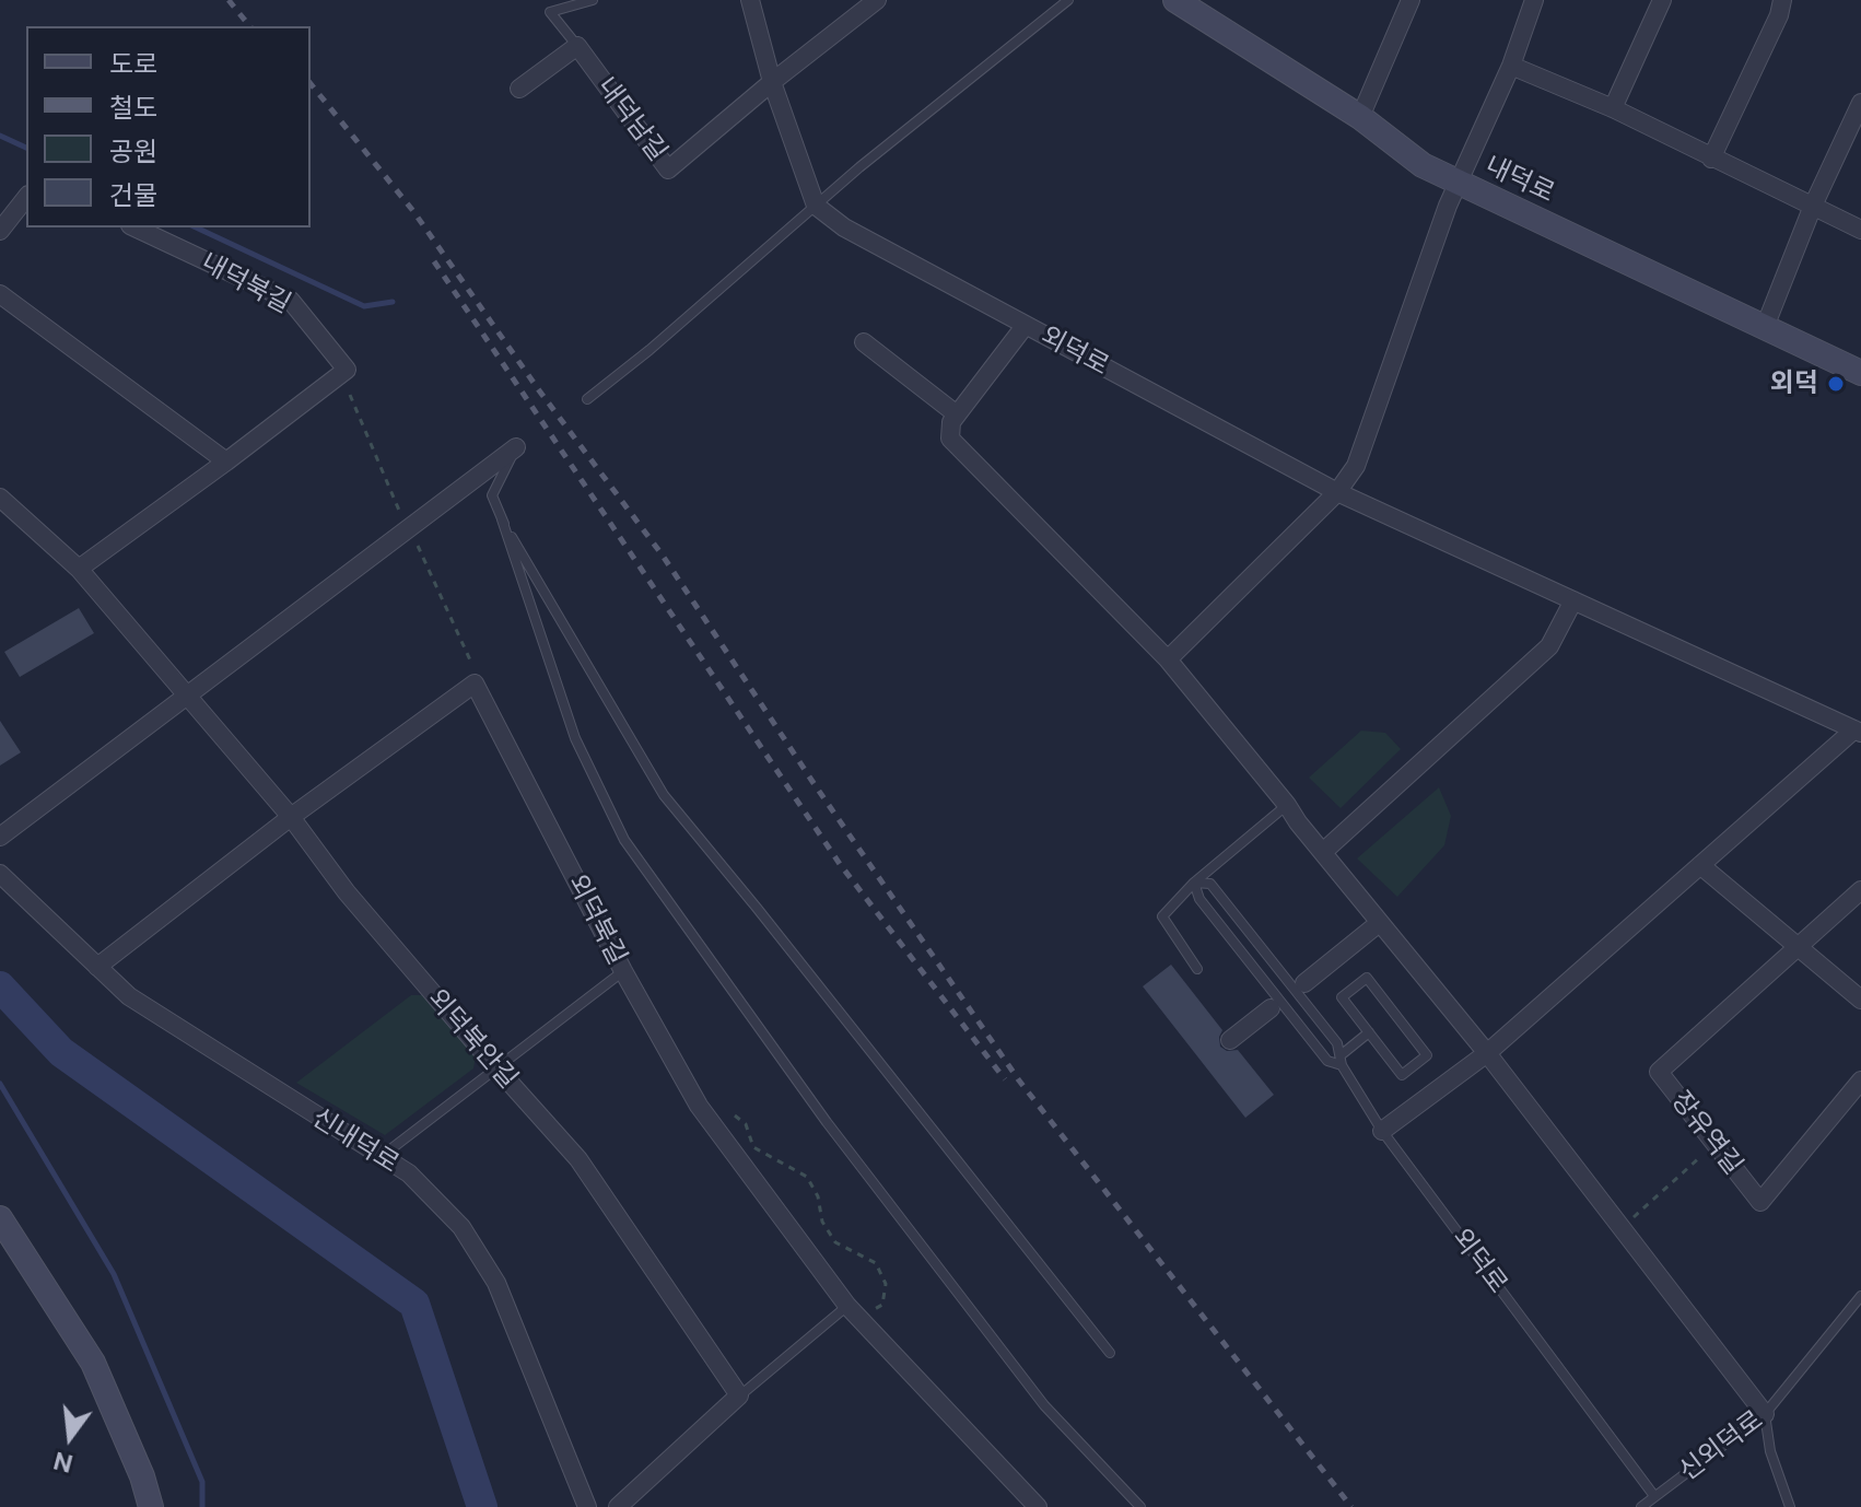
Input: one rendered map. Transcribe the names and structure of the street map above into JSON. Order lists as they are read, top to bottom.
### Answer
{
  "streets": {
    "street": [
      "내덕남길",
      "내덕로",
      "내덕북길",
      "외덕로",
      "외덕북길",
      "외덕북안길",
      "장유역길",
      "신내덕로"
    ],
    "lane": ["신외덕로"]
  },
  "crossings": [
    ["외덕로", "신외덕로"],
    ["외덕북길", "외덕북안길"],
    ["외덕북길", "신내덕로"]
  ],
  "places": ["외덕"],
  "legend": [
    "도로",
    "철도",
    "공원",
    "건물"
  ],
  "north": "bottom"
}
